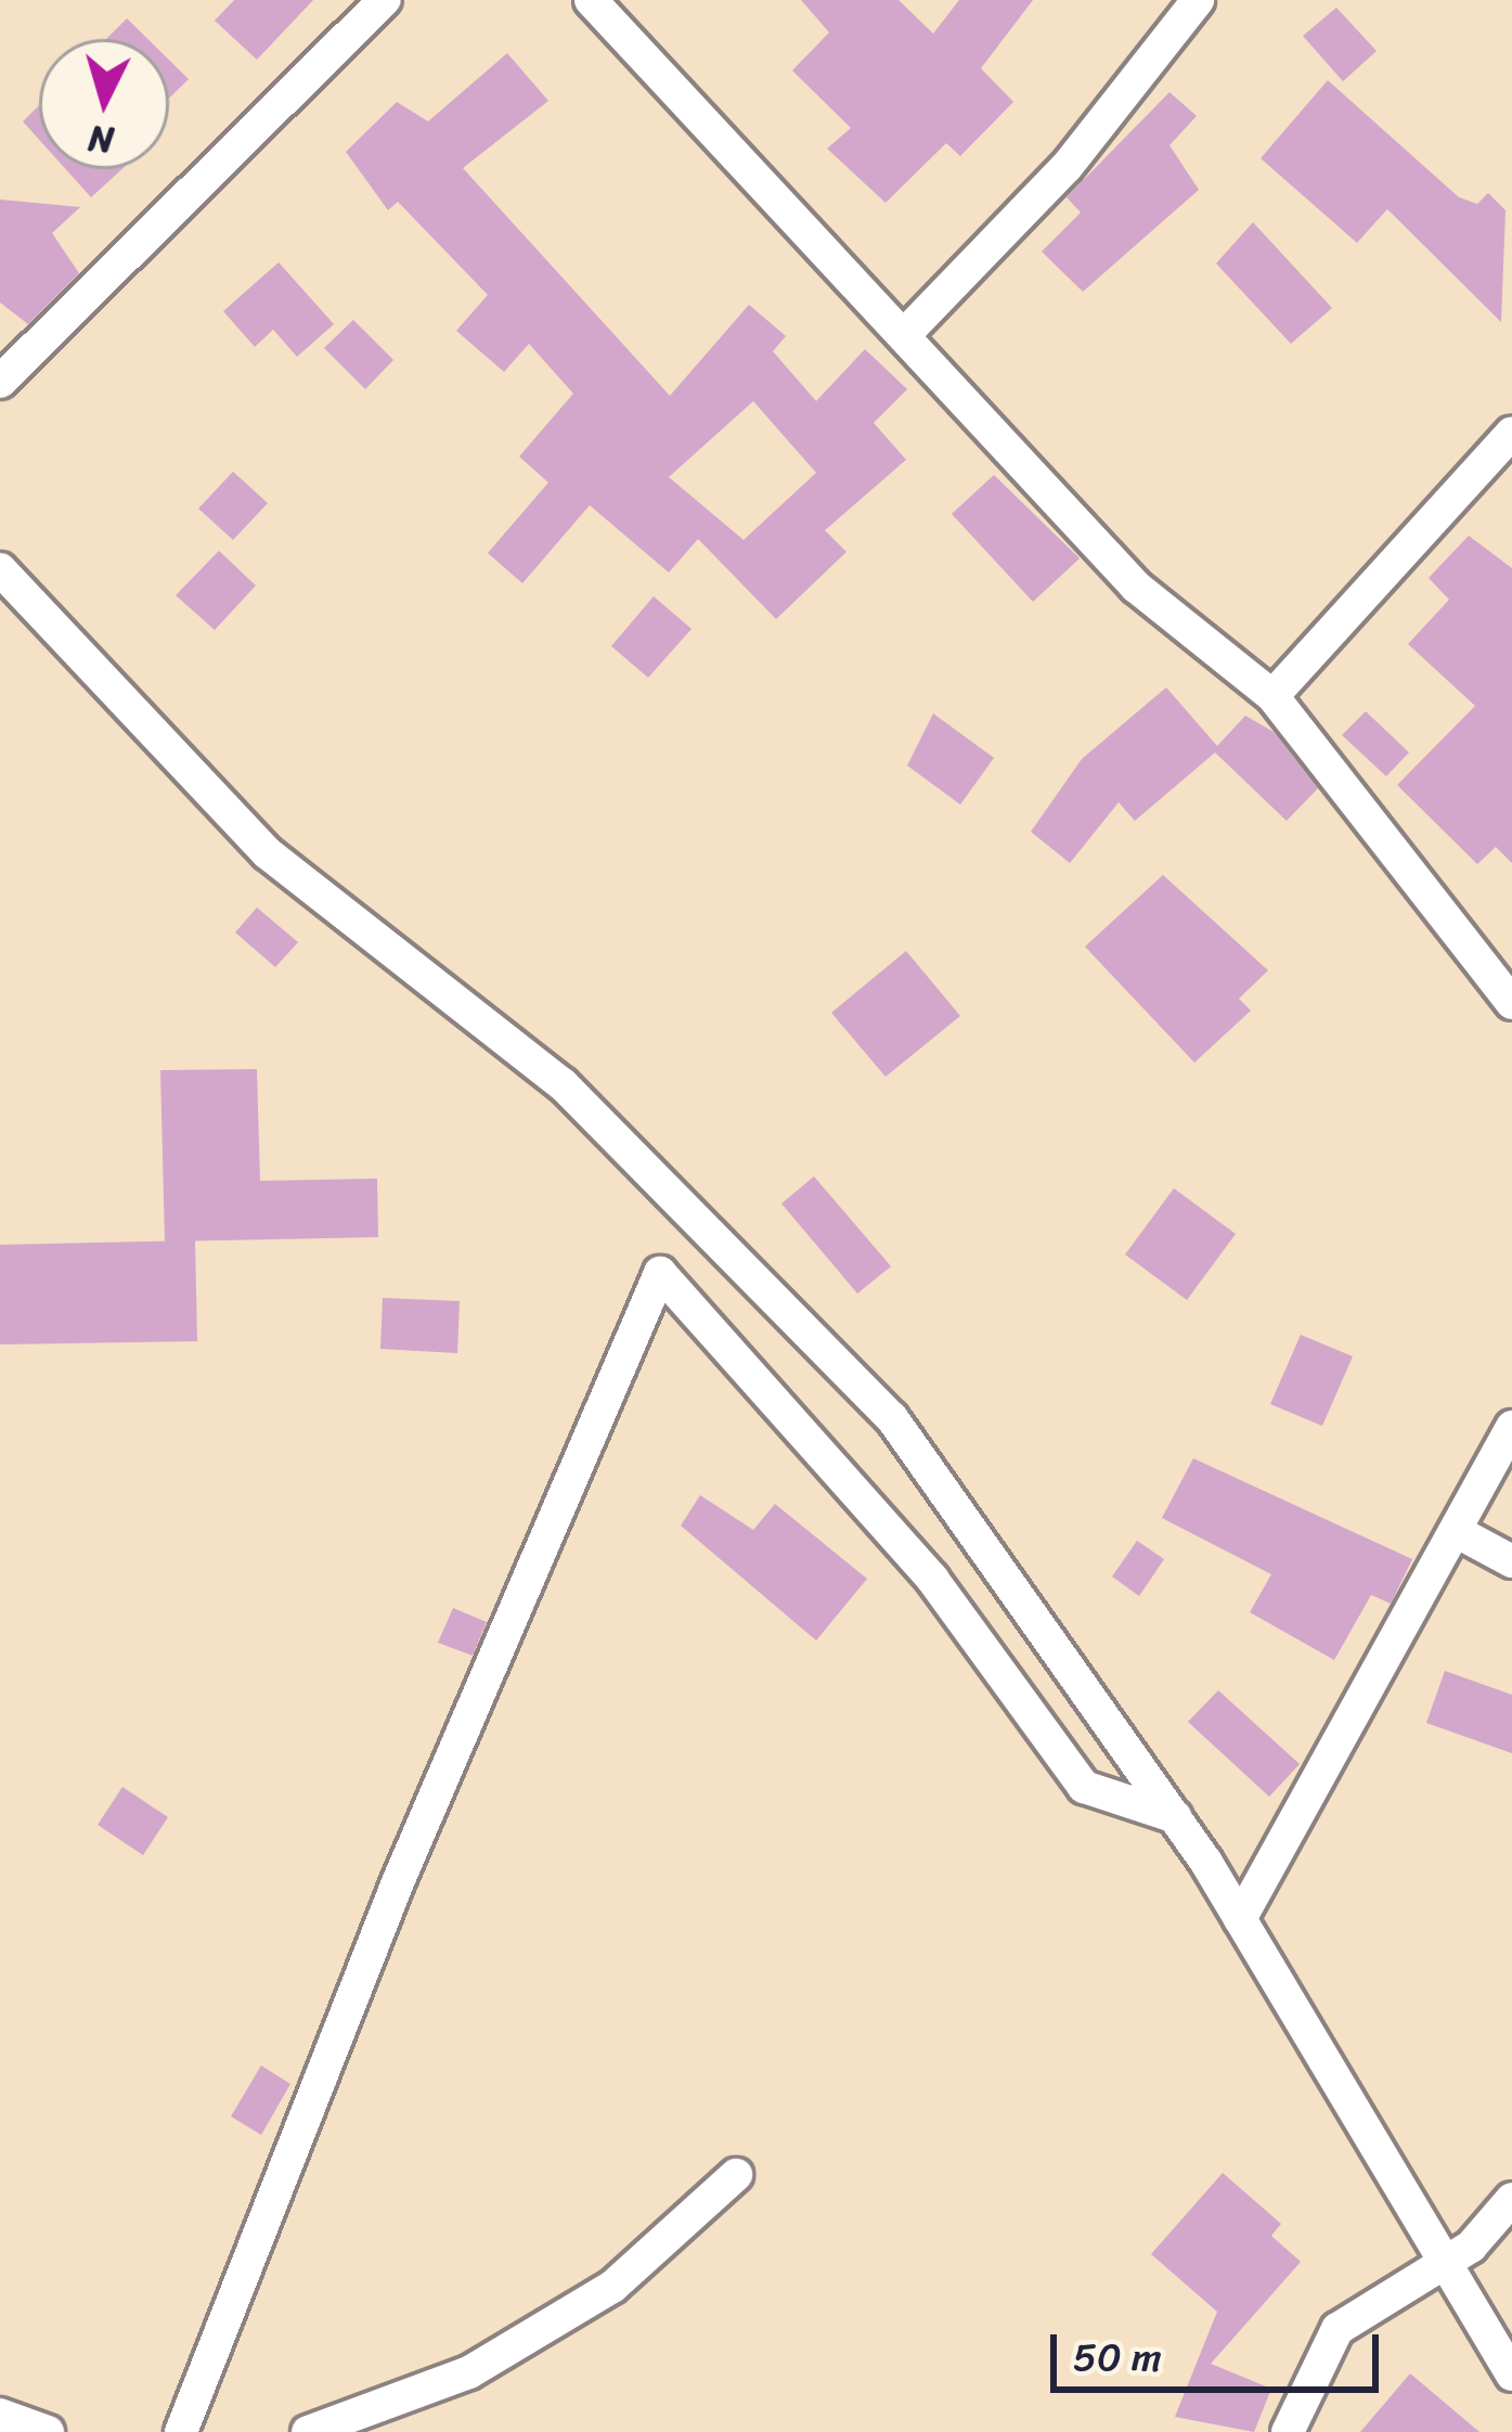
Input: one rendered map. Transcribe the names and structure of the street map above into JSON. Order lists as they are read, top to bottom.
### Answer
{
  "scale_bar": "50 m",
  "north": "bottom"
}
